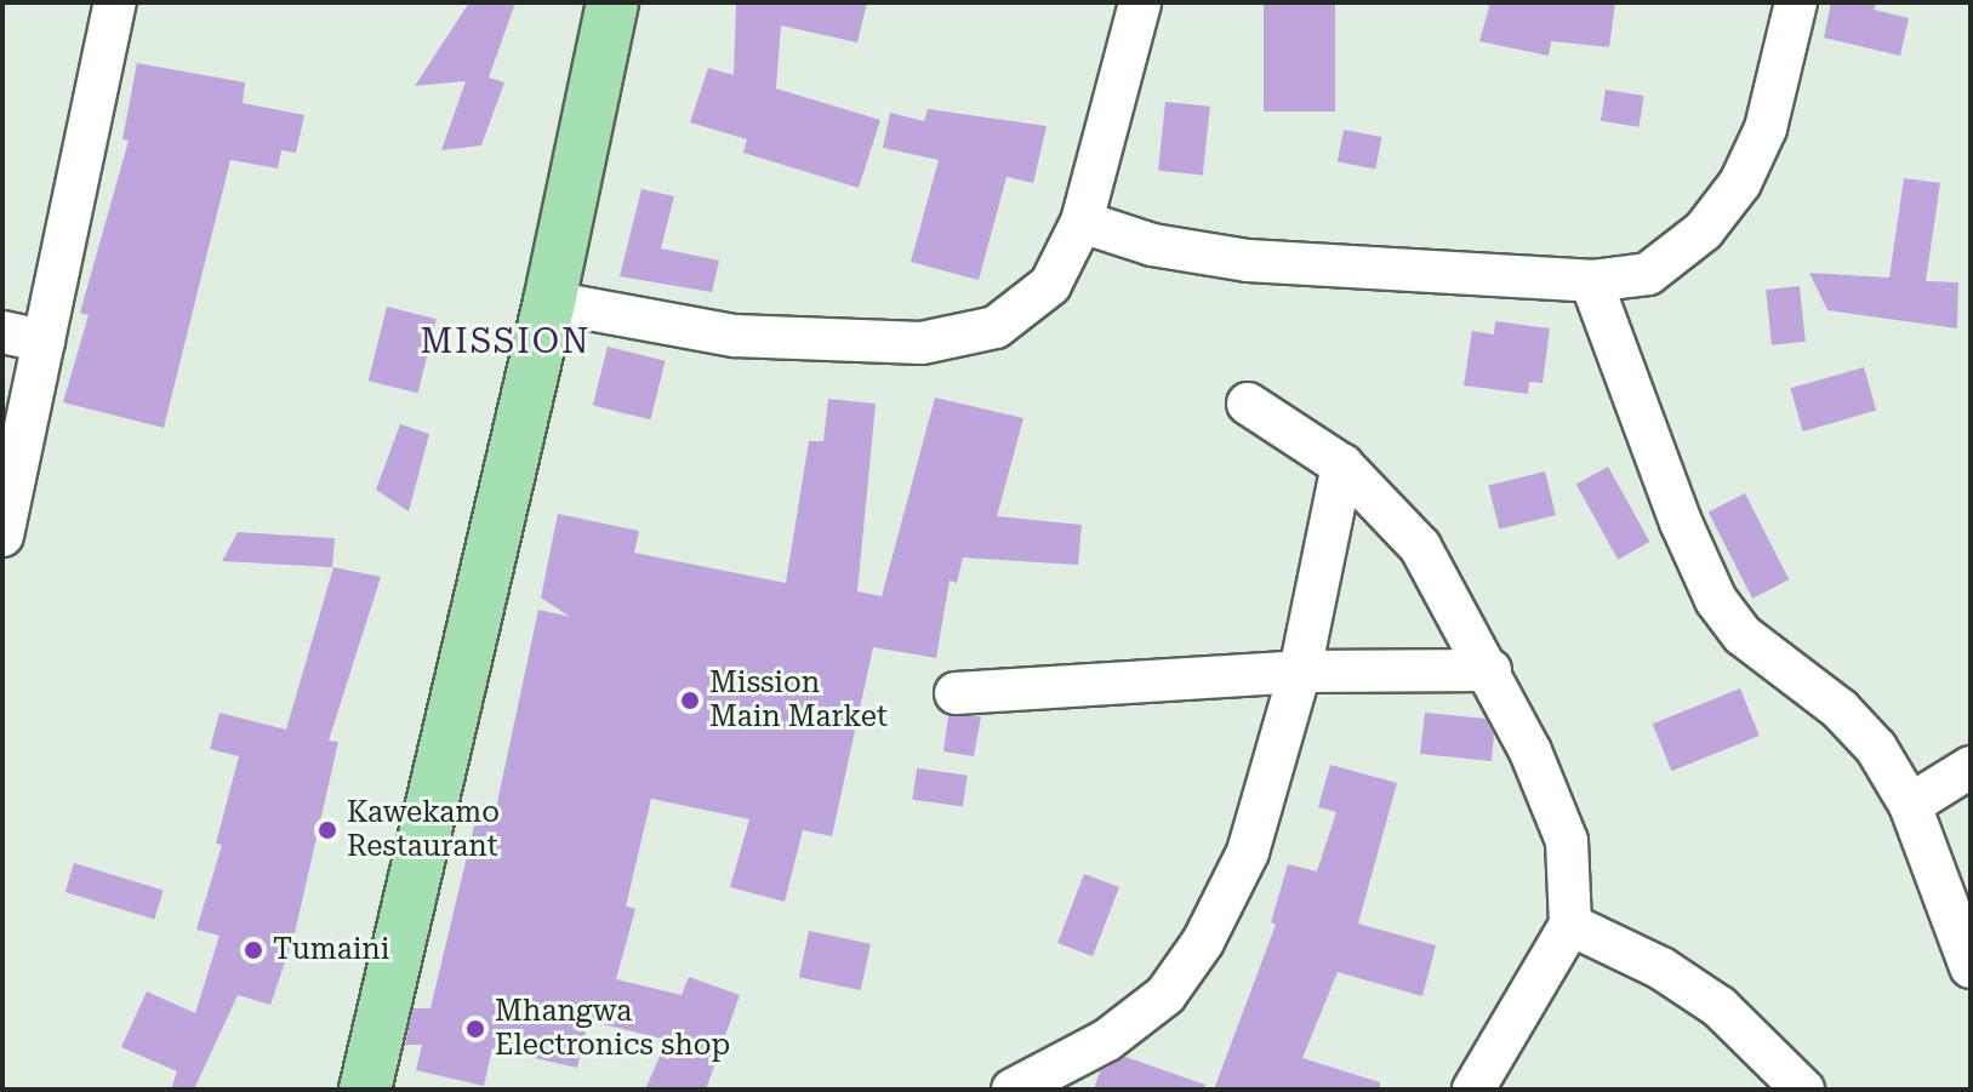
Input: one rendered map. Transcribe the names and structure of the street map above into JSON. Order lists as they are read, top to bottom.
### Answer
{
  "districts": ["MISSION"],
  "places": [
    "Mission Main Market",
    "Kawekamo Restaurant",
    "Tumaini",
    "Mhangwa Electronics shop"
  ]
}
